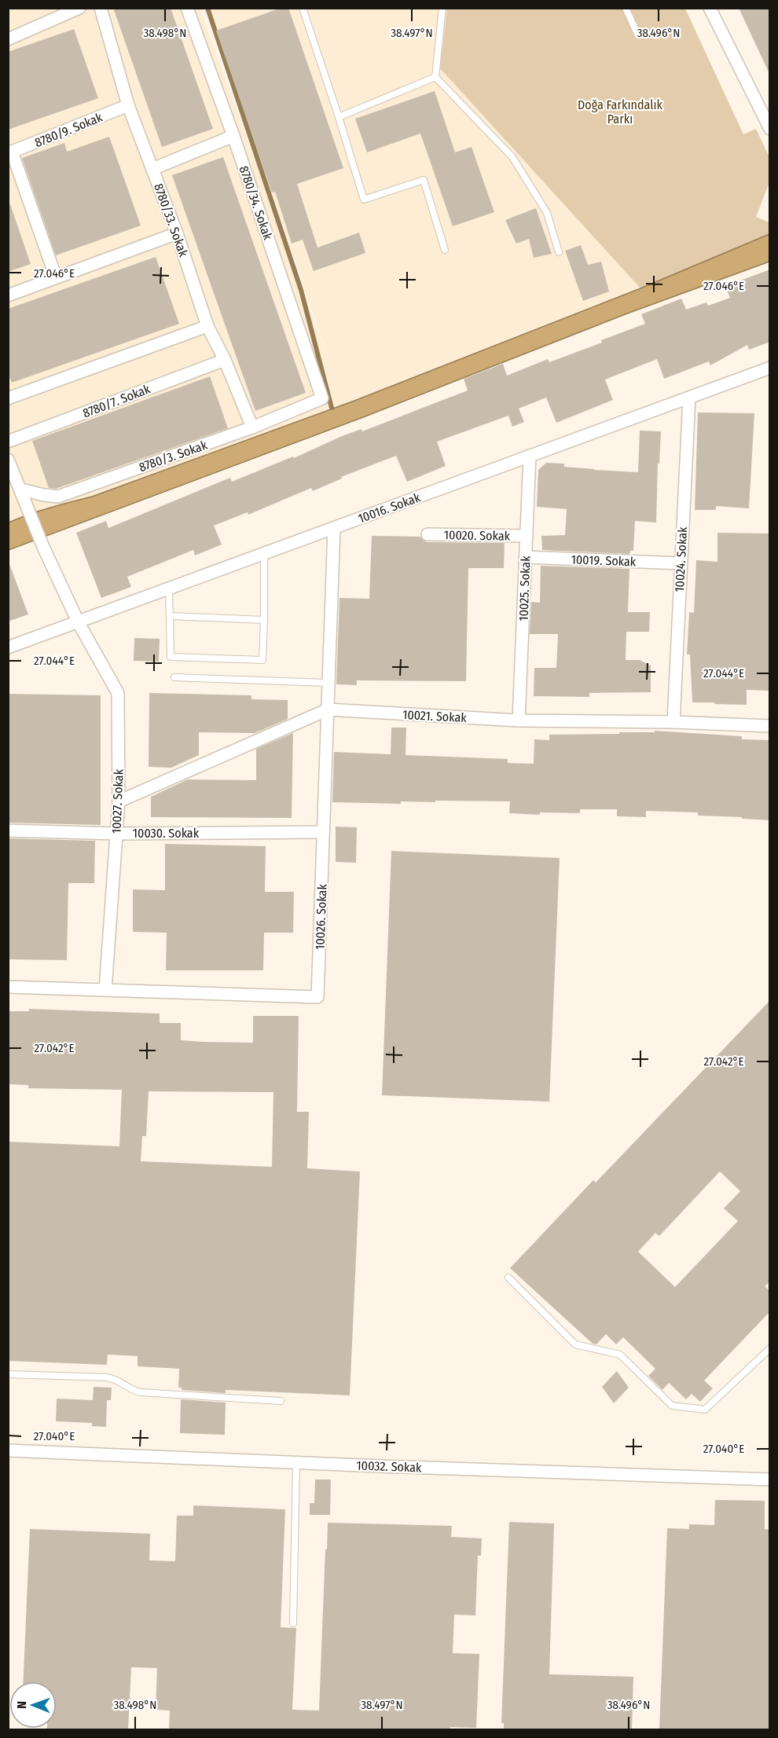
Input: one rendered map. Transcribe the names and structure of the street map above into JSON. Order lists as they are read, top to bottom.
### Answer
{
  "streets": {
    "street": [
      "8780/9. Sokak",
      "8780/34. Sokak",
      "8780/33. Sokak",
      "8780/7. Sokak",
      "8780/3. Sokak",
      "10016. Sokak",
      "10020. Sokak",
      "10024. Sokak",
      "10019. Sokak",
      "10025. Sokak",
      "10021. Sokak",
      "10027. Sokak",
      "10030. Sokak",
      "10026. Sokak",
      "10032. Sokak"
    ]
  },
  "crossings": [
    ["8780/9. Sokak", "8780/33. Sokak"],
    ["8780/34. Sokak", "8780/3. Sokak"],
    ["8780/33. Sokak", "8780/7. Sokak"],
    ["8780/33. Sokak", "8780/3. Sokak"],
    ["8780/3. Sokak", "10027. Sokak"],
    ["10016. Sokak", "10024. Sokak"],
    ["10016. Sokak", "10025. Sokak"],
    ["10016. Sokak", "10027. Sokak"],
    ["10016. Sokak", "10026. Sokak"],
    ["10020. Sokak", "10025. Sokak"],
    ["10024. Sokak", "10019. Sokak"],
    ["10024. Sokak", "10021. Sokak"],
    ["10019. Sokak", "10025. Sokak"],
    ["10025. Sokak", "10021. Sokak"],
    ["10021. Sokak", "10027. Sokak"],
    ["10021. Sokak", "10026. Sokak"],
    ["10027. Sokak", "10030. Sokak"],
    ["10027. Sokak", "10026. Sokak"],
    ["10030. Sokak", "10026. Sokak"]
  ],
  "parks": ["Doğa Farkındalık Parkı"],
  "north": "left",
  "coordinates": [
    "38.498°N",
    "38.497°N",
    "38.496°N",
    "27.046°E",
    "27.044°E",
    "27.042°E",
    "27.040°E"
  ]
}
